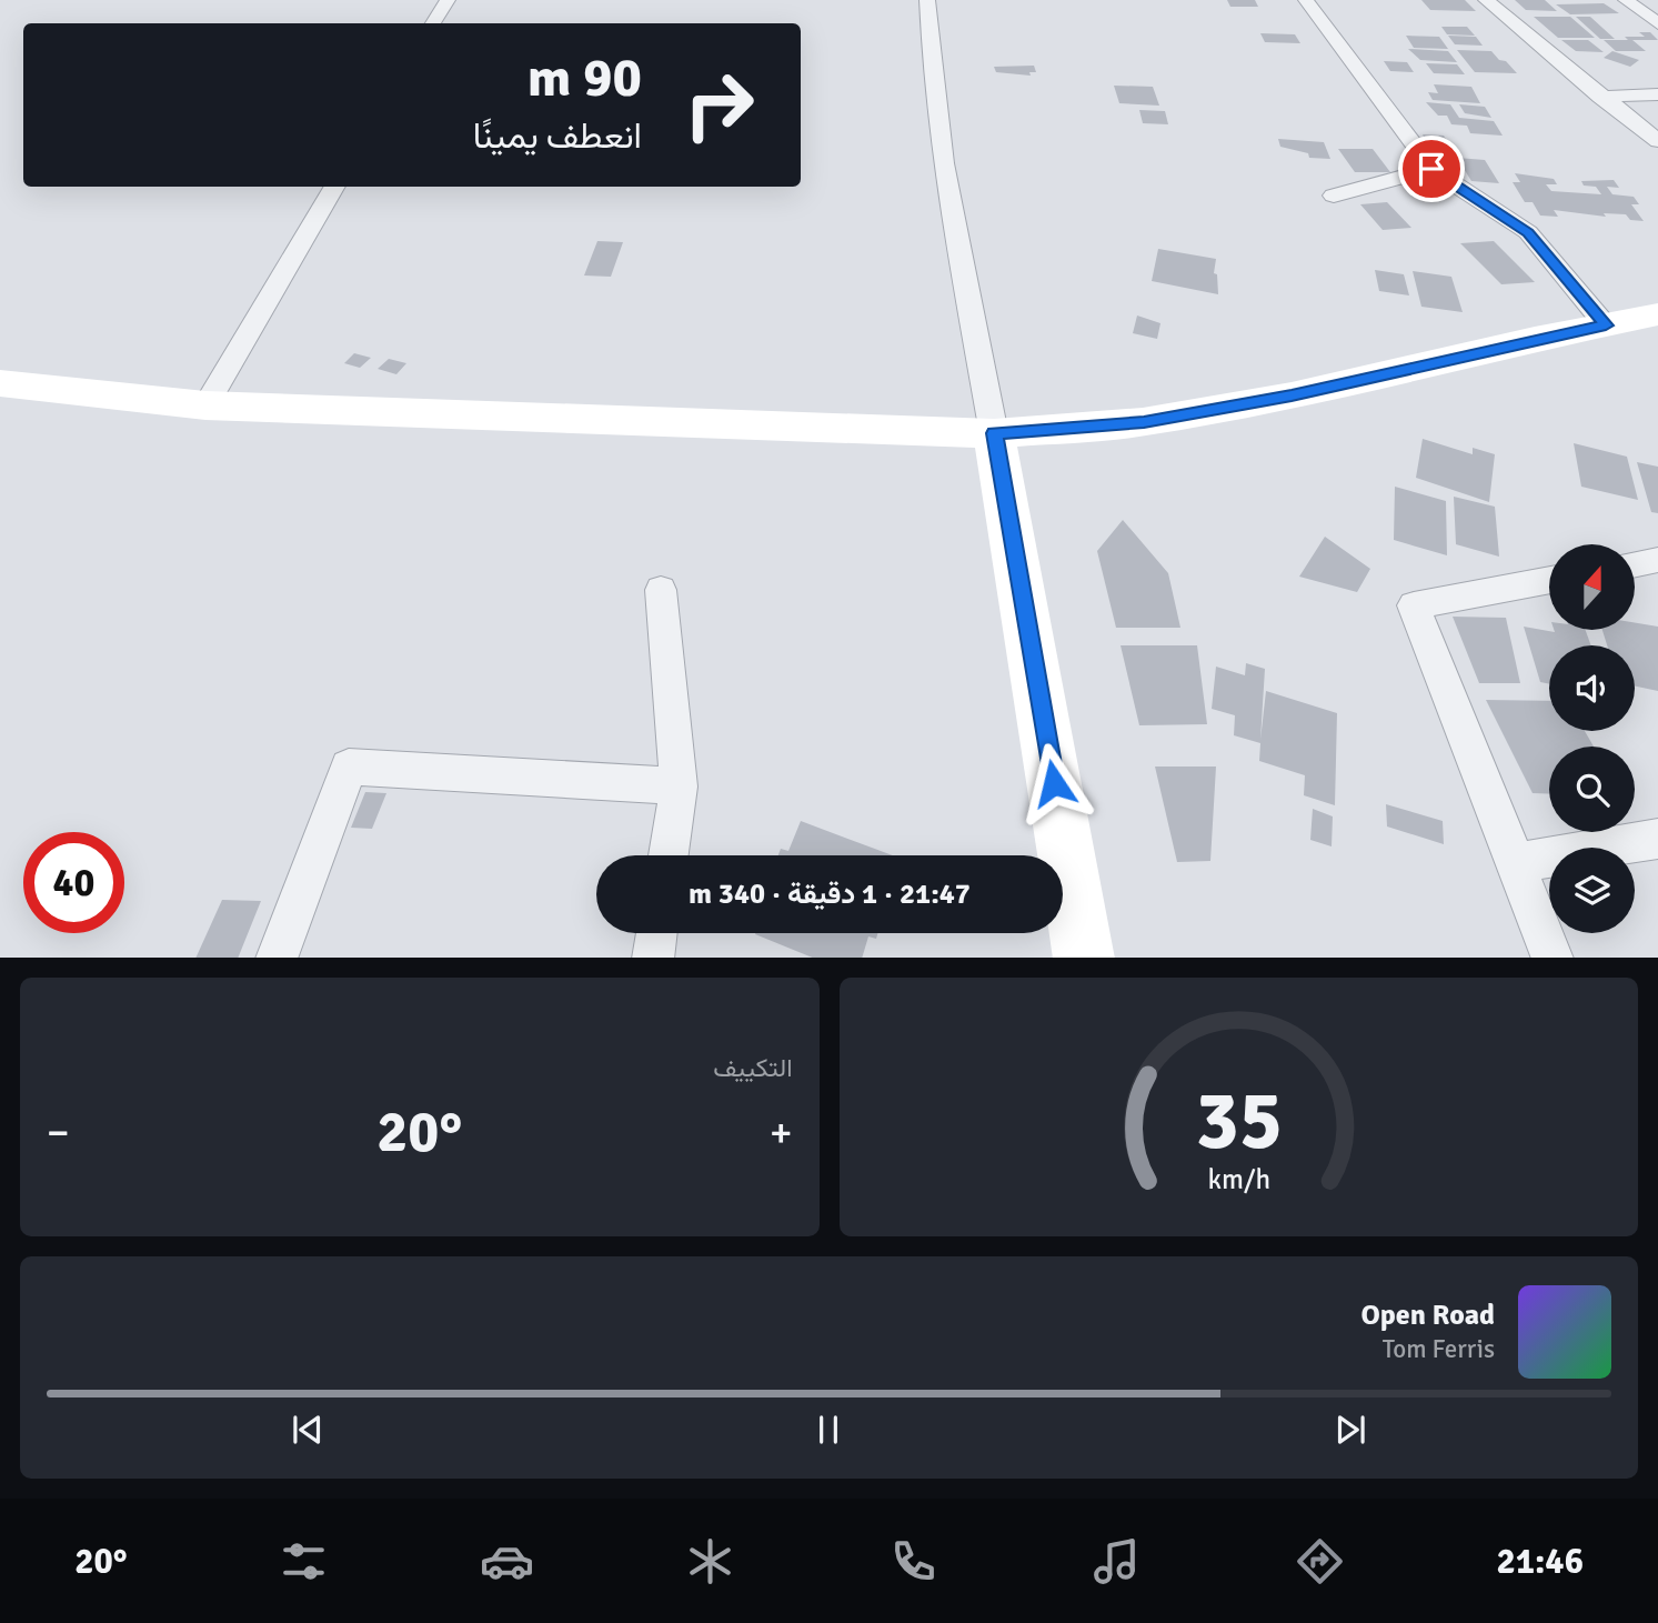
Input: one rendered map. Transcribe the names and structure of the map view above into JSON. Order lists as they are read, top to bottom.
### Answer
{
  "north": "top",
  "page": {
    "turn": ["90 m", "انعطف يمينًا"],
    "limit": "40",
    "trip": "21:47 · 1 دقيقة · 340 m",
    "tile": "التكييف",
    "heat": ["−", "20°", "+"],
    "song": ["Open Road", "Tom Ferris"],
    "tabs": ["21:46", "20°"],
    "gauge": ["35", "km/h"]
  }
}
